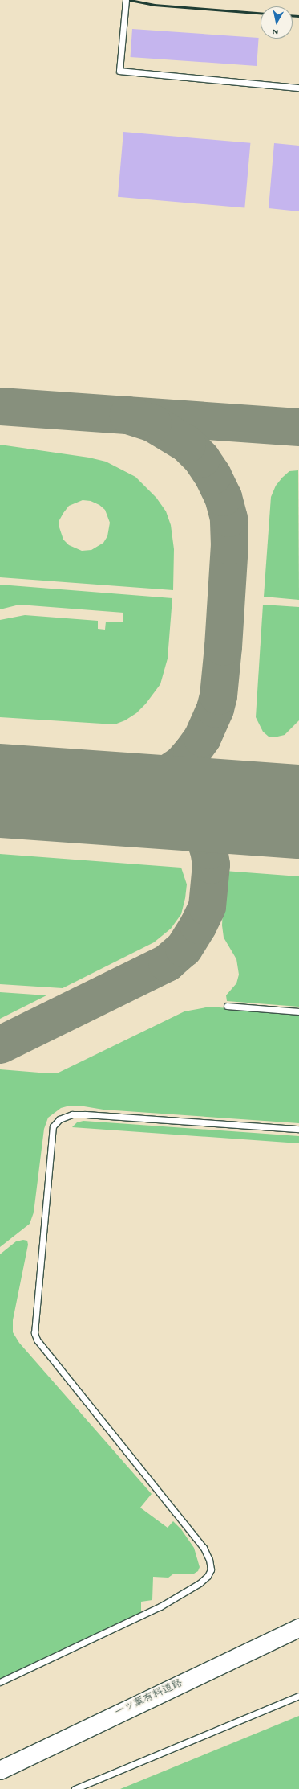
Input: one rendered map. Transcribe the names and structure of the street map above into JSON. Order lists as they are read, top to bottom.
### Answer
{
  "streets": {
    "main road": ["一ツ葉有料道路"]
  },
  "north": "bottom"
}
